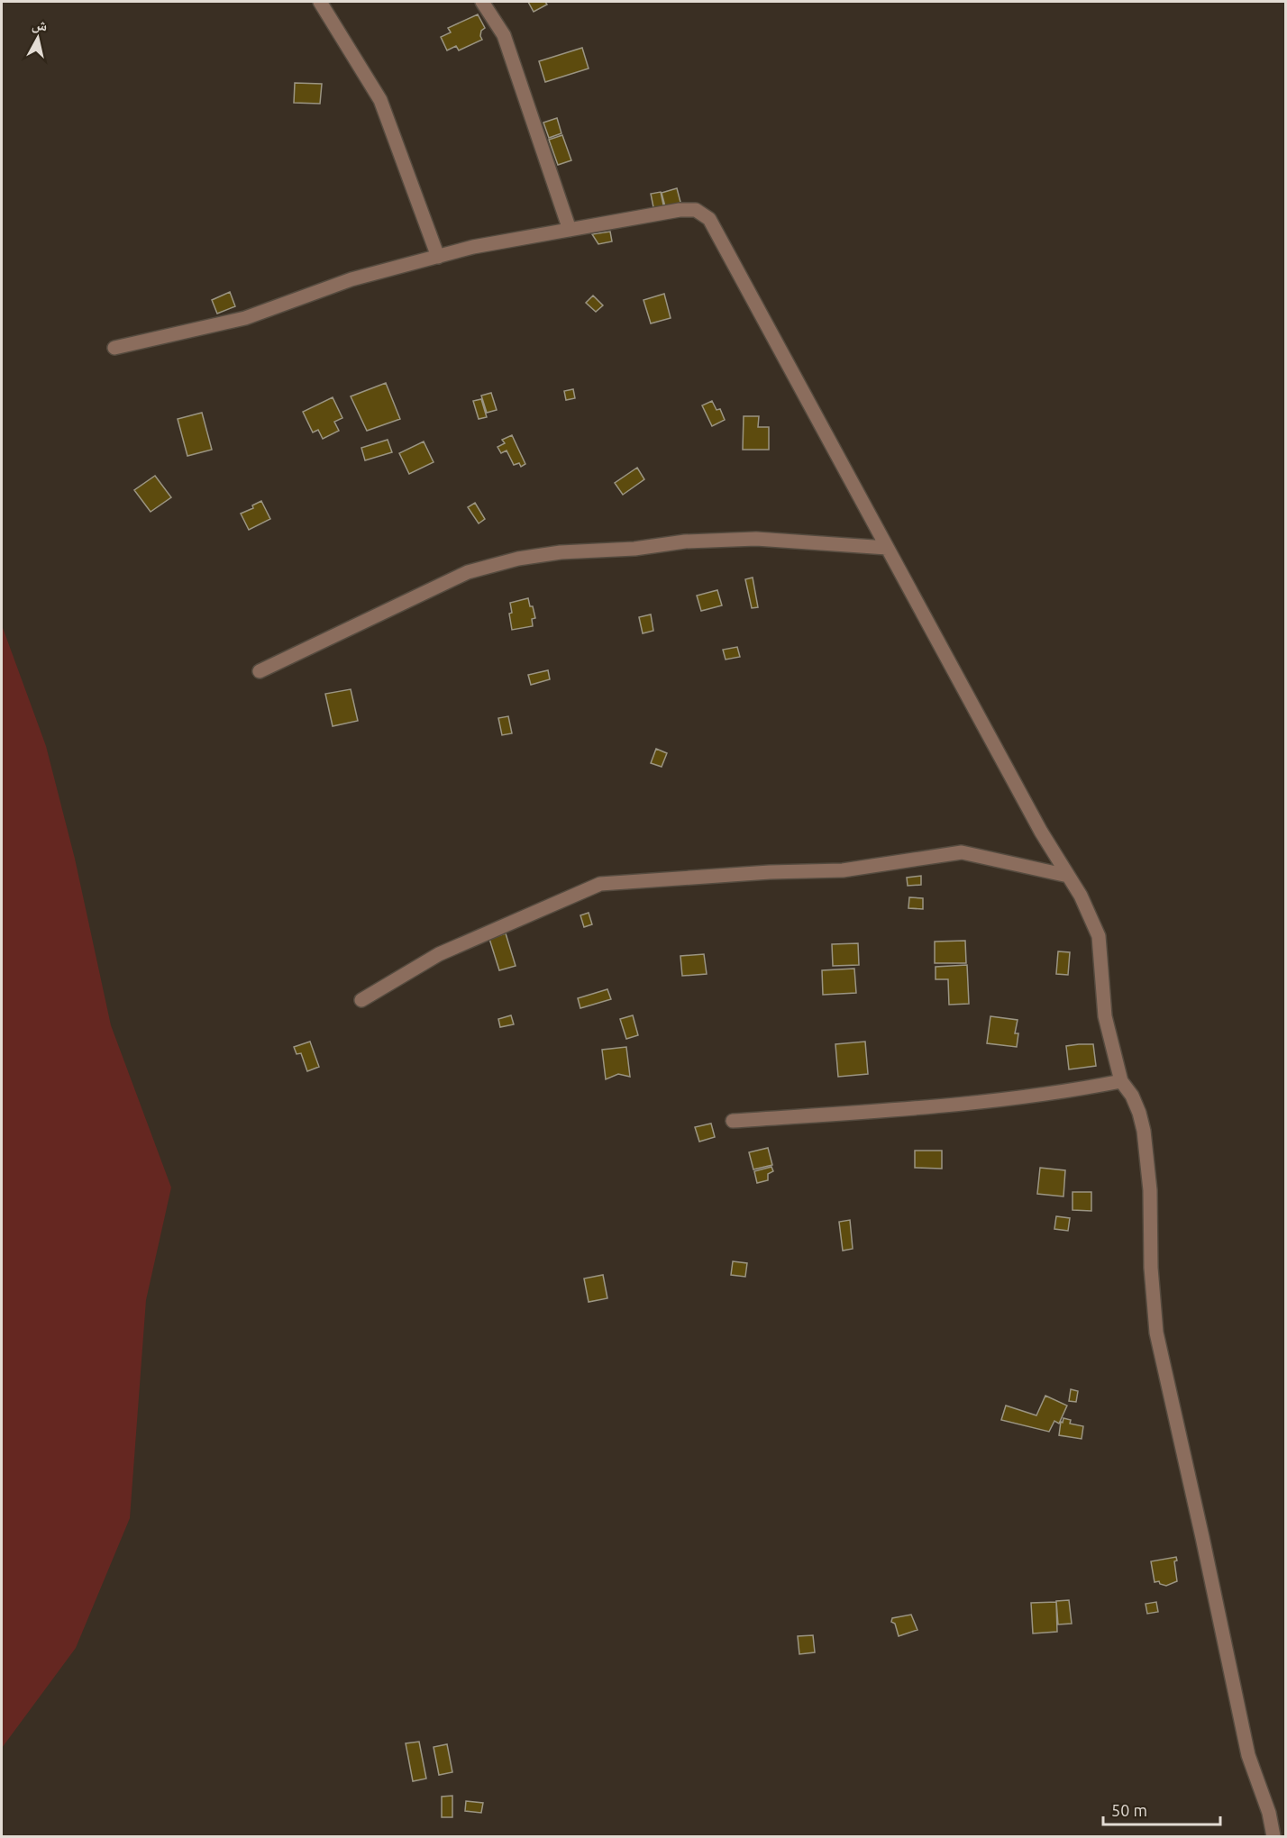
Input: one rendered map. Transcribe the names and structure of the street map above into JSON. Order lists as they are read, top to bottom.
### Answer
{
  "scale_bar": "50 m",
  "north": "top"
}
